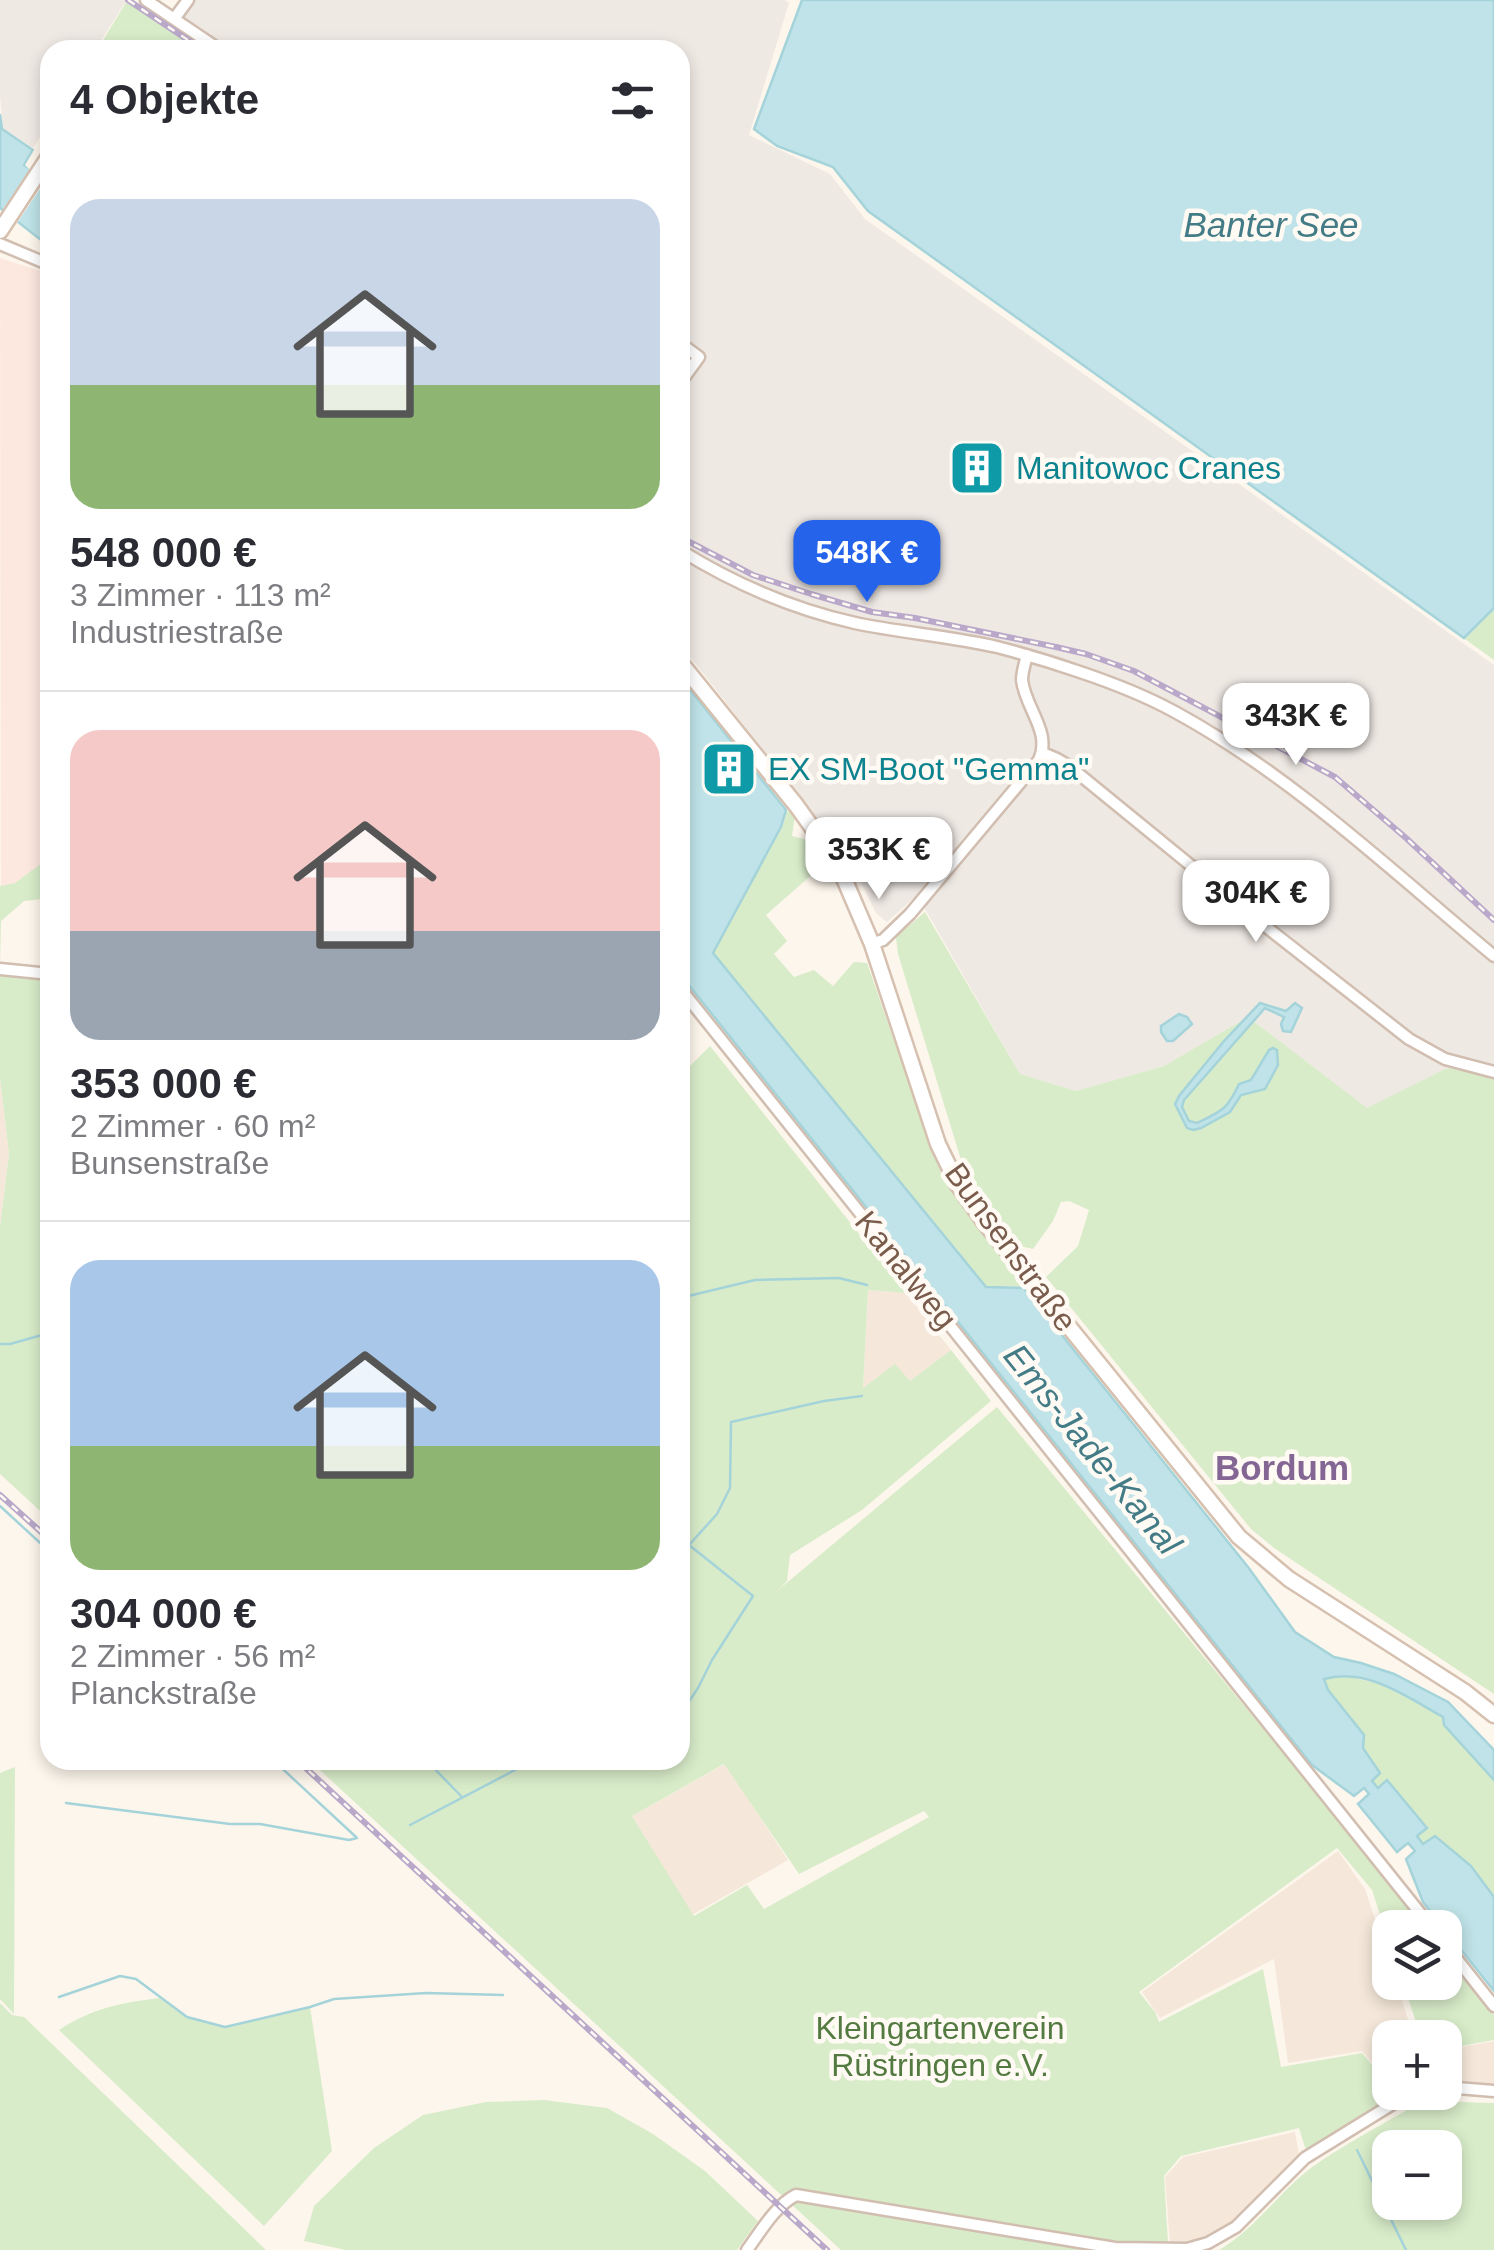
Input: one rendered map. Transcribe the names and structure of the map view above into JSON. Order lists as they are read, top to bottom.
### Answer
{
  "streets": {
    "street": ["Bunsenstraße", "Kanalweg"]
  },
  "districts": ["Bordum"],
  "water": ["Banter See", "Ems-Jade-Kanal"],
  "parks": ["Kleingartenverein Rüstringen e.V."],
  "places": {
    "building": ["Manitowoc Cranes", "EX SM-Boot \"Gemma\""]
  },
  "page": {
    "heading": "4 Objekte",
    "list": [
      {
        "name": "548 000 €",
        "note": "3 Zimmer · 113 m² · Industriestraße"
      },
      {
        "name": "353 000 €",
        "note": "2 Zimmer · 60 m² · Bunsenstraße"
      },
      {
        "name": "304 000 €",
        "note": "2 Zimmer · 56 m² · Planckstraße"
      }
    ],
    "price": [
      "548K €",
      "343K €",
      "353K €",
      "304K €"
    ],
    "map_buttons": ["+", "−"]
  }
}
